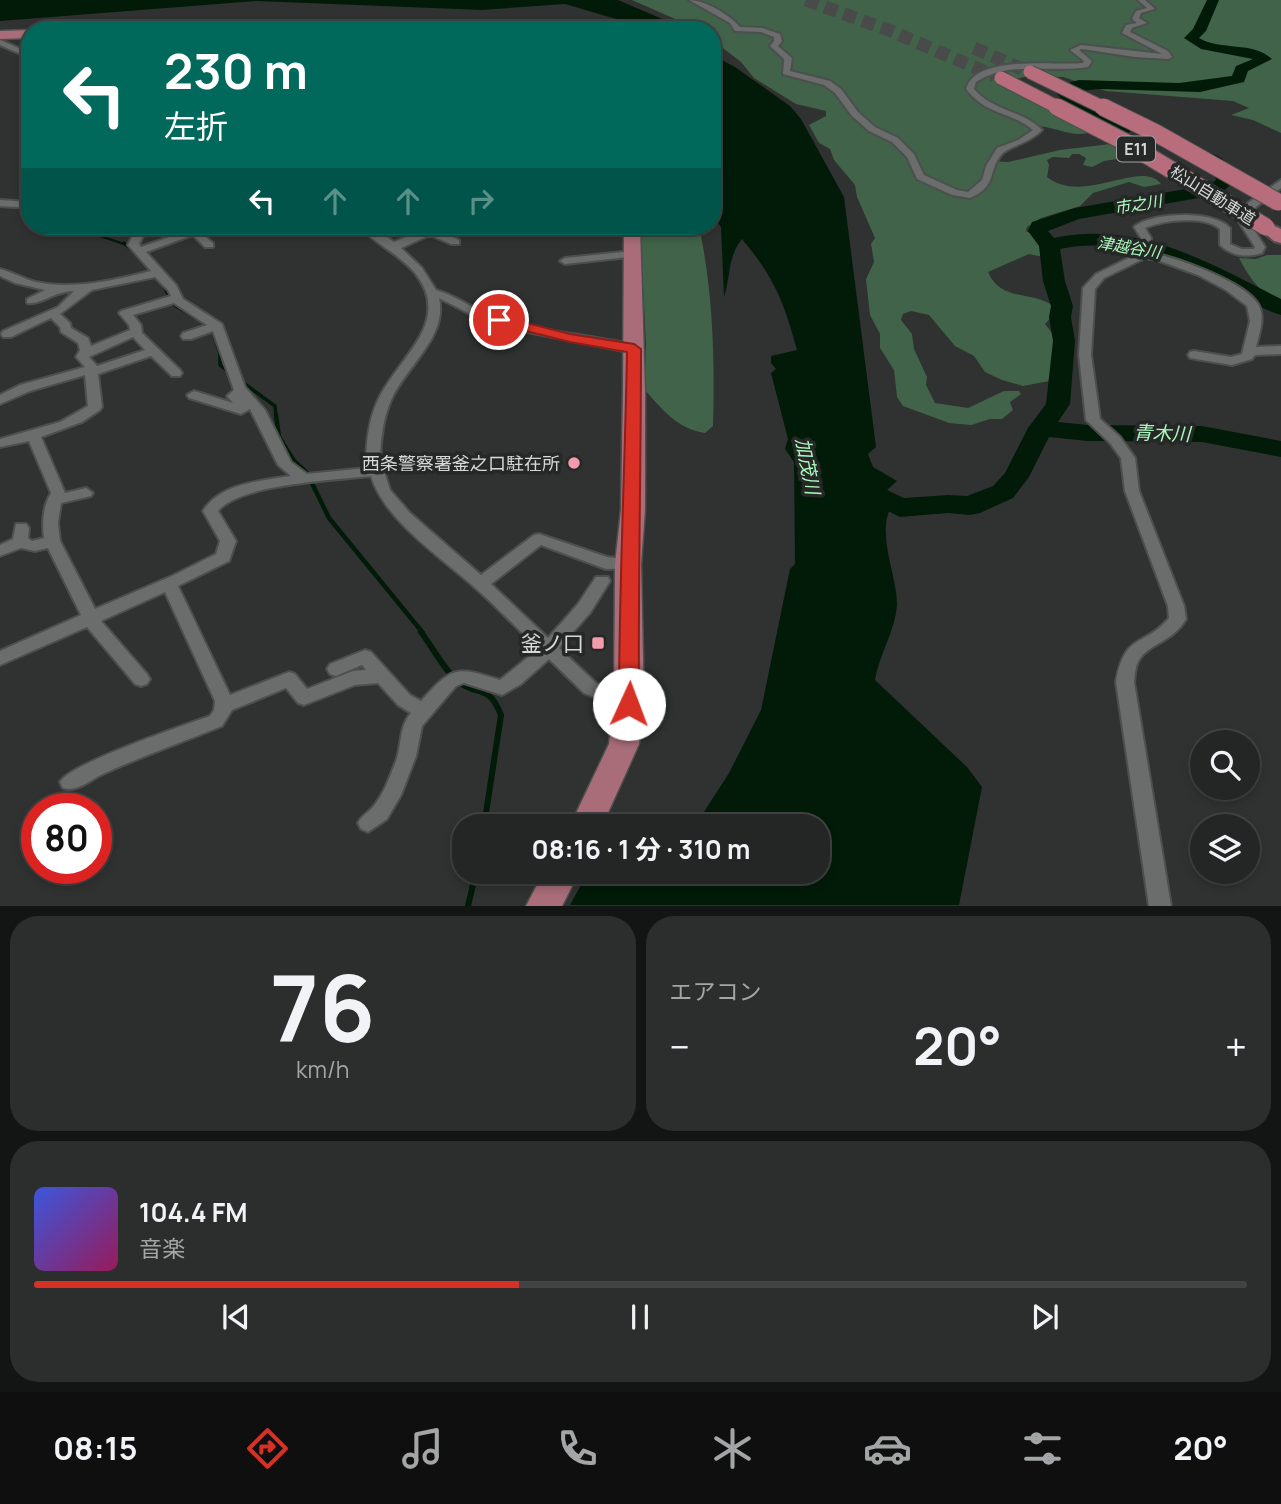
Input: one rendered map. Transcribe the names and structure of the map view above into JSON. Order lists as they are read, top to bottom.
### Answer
{
  "streets": {
    "highway": ["E11", "松山自動車道"]
  },
  "water": [
    "市之川",
    "津越谷川",
    "青木川",
    "加茂川"
  ],
  "places": {
    "other": ["西条警察署釜之口駐在所"],
    "transit": ["釜ノ口"]
  },
  "page": {
    "turn": ["230 m", "左折"],
    "limit": "80",
    "trip": "08:16 · 1 分 · 310 m",
    "tile": [
      ["76", "km/h"],
      "エアコン"
    ],
    "heat": ["−", "20°", "+"],
    "song": ["104.4 FM", "音楽"],
    "tabs": ["08:15", "20°"]
  }
}
